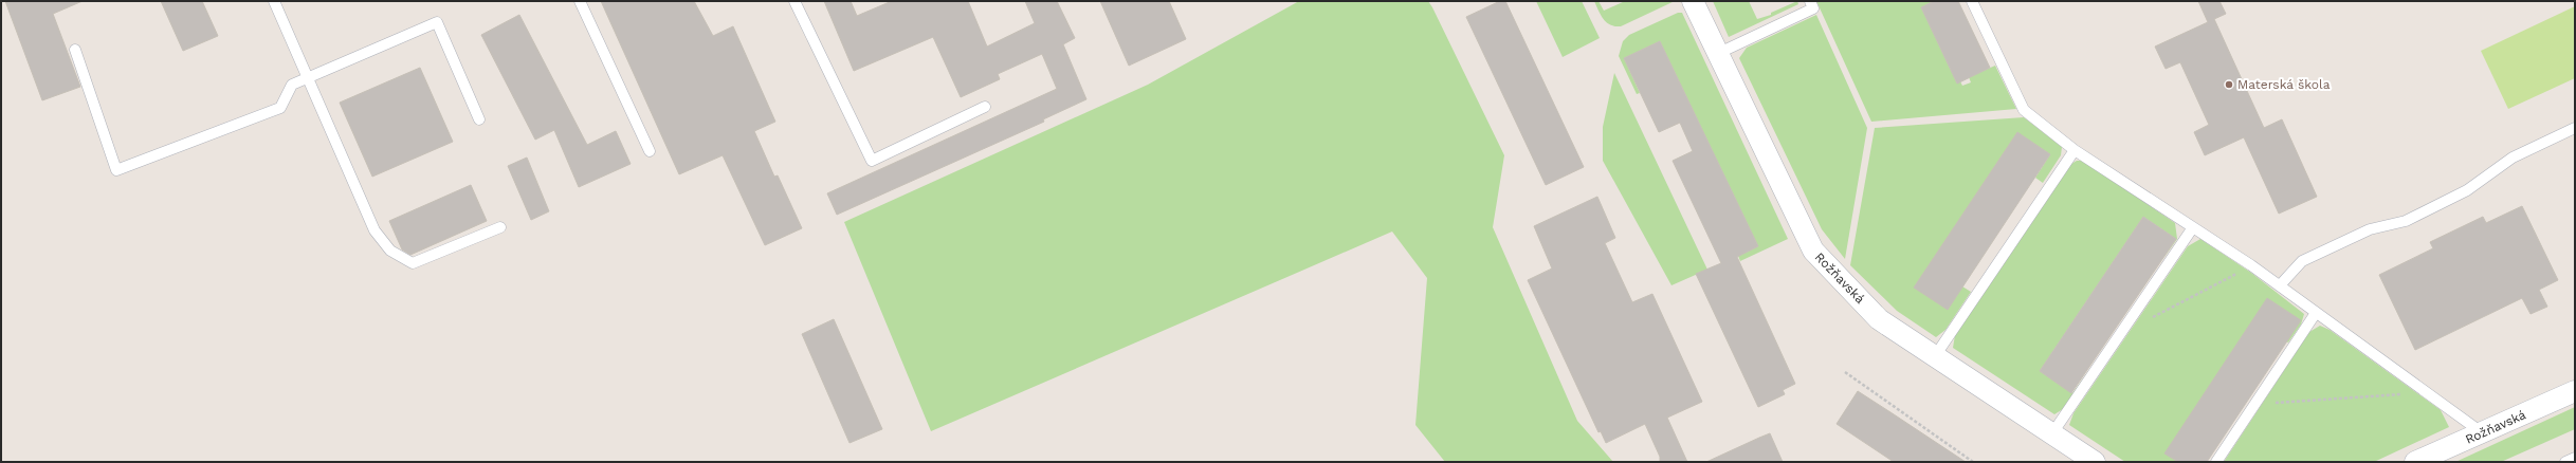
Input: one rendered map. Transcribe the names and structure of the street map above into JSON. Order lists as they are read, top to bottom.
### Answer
{
  "streets": {
    "street": ["Rožňavská"]
  },
  "places": ["Materská škola"]
}
